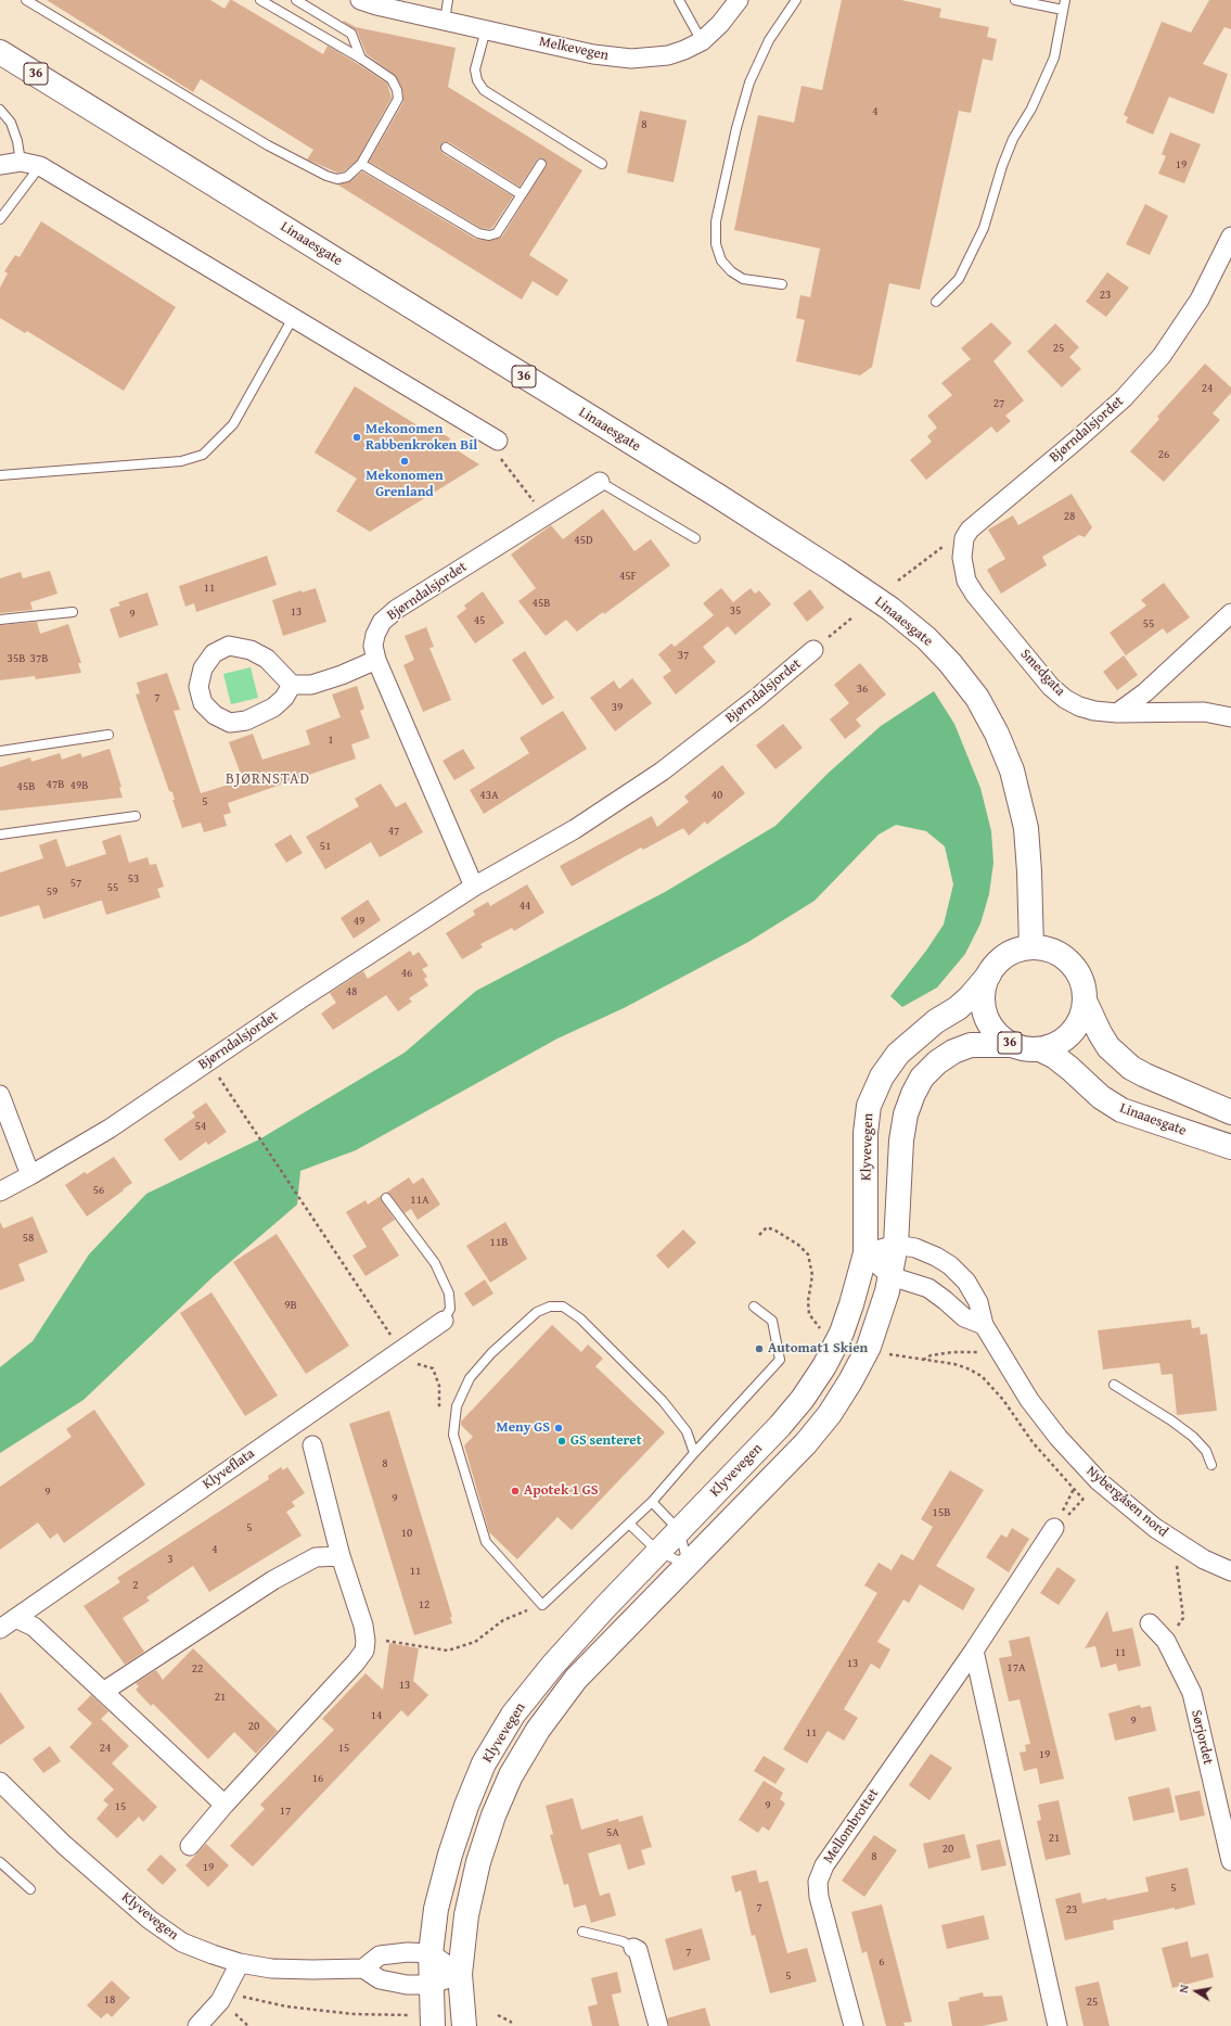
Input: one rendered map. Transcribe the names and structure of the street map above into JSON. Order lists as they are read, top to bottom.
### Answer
{
  "streets": {
    "main road": ["36", "Linaaesgate", "Klyvevegen"],
    "street": [
      "Melkevegen",
      "Bjørndalsjordet",
      "Smedgata",
      "Klyveflata",
      "Nybergåsen nord",
      "Sørjordet",
      "Mellombrottet"
    ]
  },
  "crossings": [
    ["Linaaesgate", "Klyvevegen"],
    ["Bjørndalsjordet", "Smedgata"],
    ["Klyvevegen", "Nybergåsen nord"]
  ],
  "districts": ["BJØRNSTAD"],
  "places": [
    "Mekonomen Rabbenkroken Bil",
    "Mekonomen Grenland",
    "Automat1 Skien",
    "Meny GS",
    "GS senteret",
    "Apotek 1 GS"
  ],
  "house_numbers": [
    "4",
    "8",
    "19",
    "23",
    "25",
    "24",
    "27",
    "26",
    "28",
    "45D",
    "45F",
    "11",
    "45B",
    "35",
    "13",
    "9",
    "45",
    "55",
    "37",
    "35B",
    "37B",
    "36",
    "7",
    "39",
    "1",
    "47B",
    "49B",
    "45B",
    "43A",
    "40",
    "5",
    "47",
    "51",
    "53",
    "57",
    "55",
    "59",
    "44",
    "49",
    "46",
    "48",
    "54",
    "56",
    "11A",
    "58",
    "11B",
    "9B",
    "8",
    "9",
    "9",
    "15B",
    "5",
    "10",
    "4",
    "3",
    "11",
    "2",
    "12",
    "11",
    "13",
    "17A",
    "22",
    "13",
    "21",
    "14",
    "9",
    "20",
    "11",
    "24",
    "15",
    "19",
    "16",
    "9",
    "15",
    "17",
    "5A",
    "21",
    "20",
    "8",
    "19",
    "5",
    "7",
    "23",
    "7",
    "6",
    "5",
    "18",
    "25"
  ],
  "north": "left"
}
